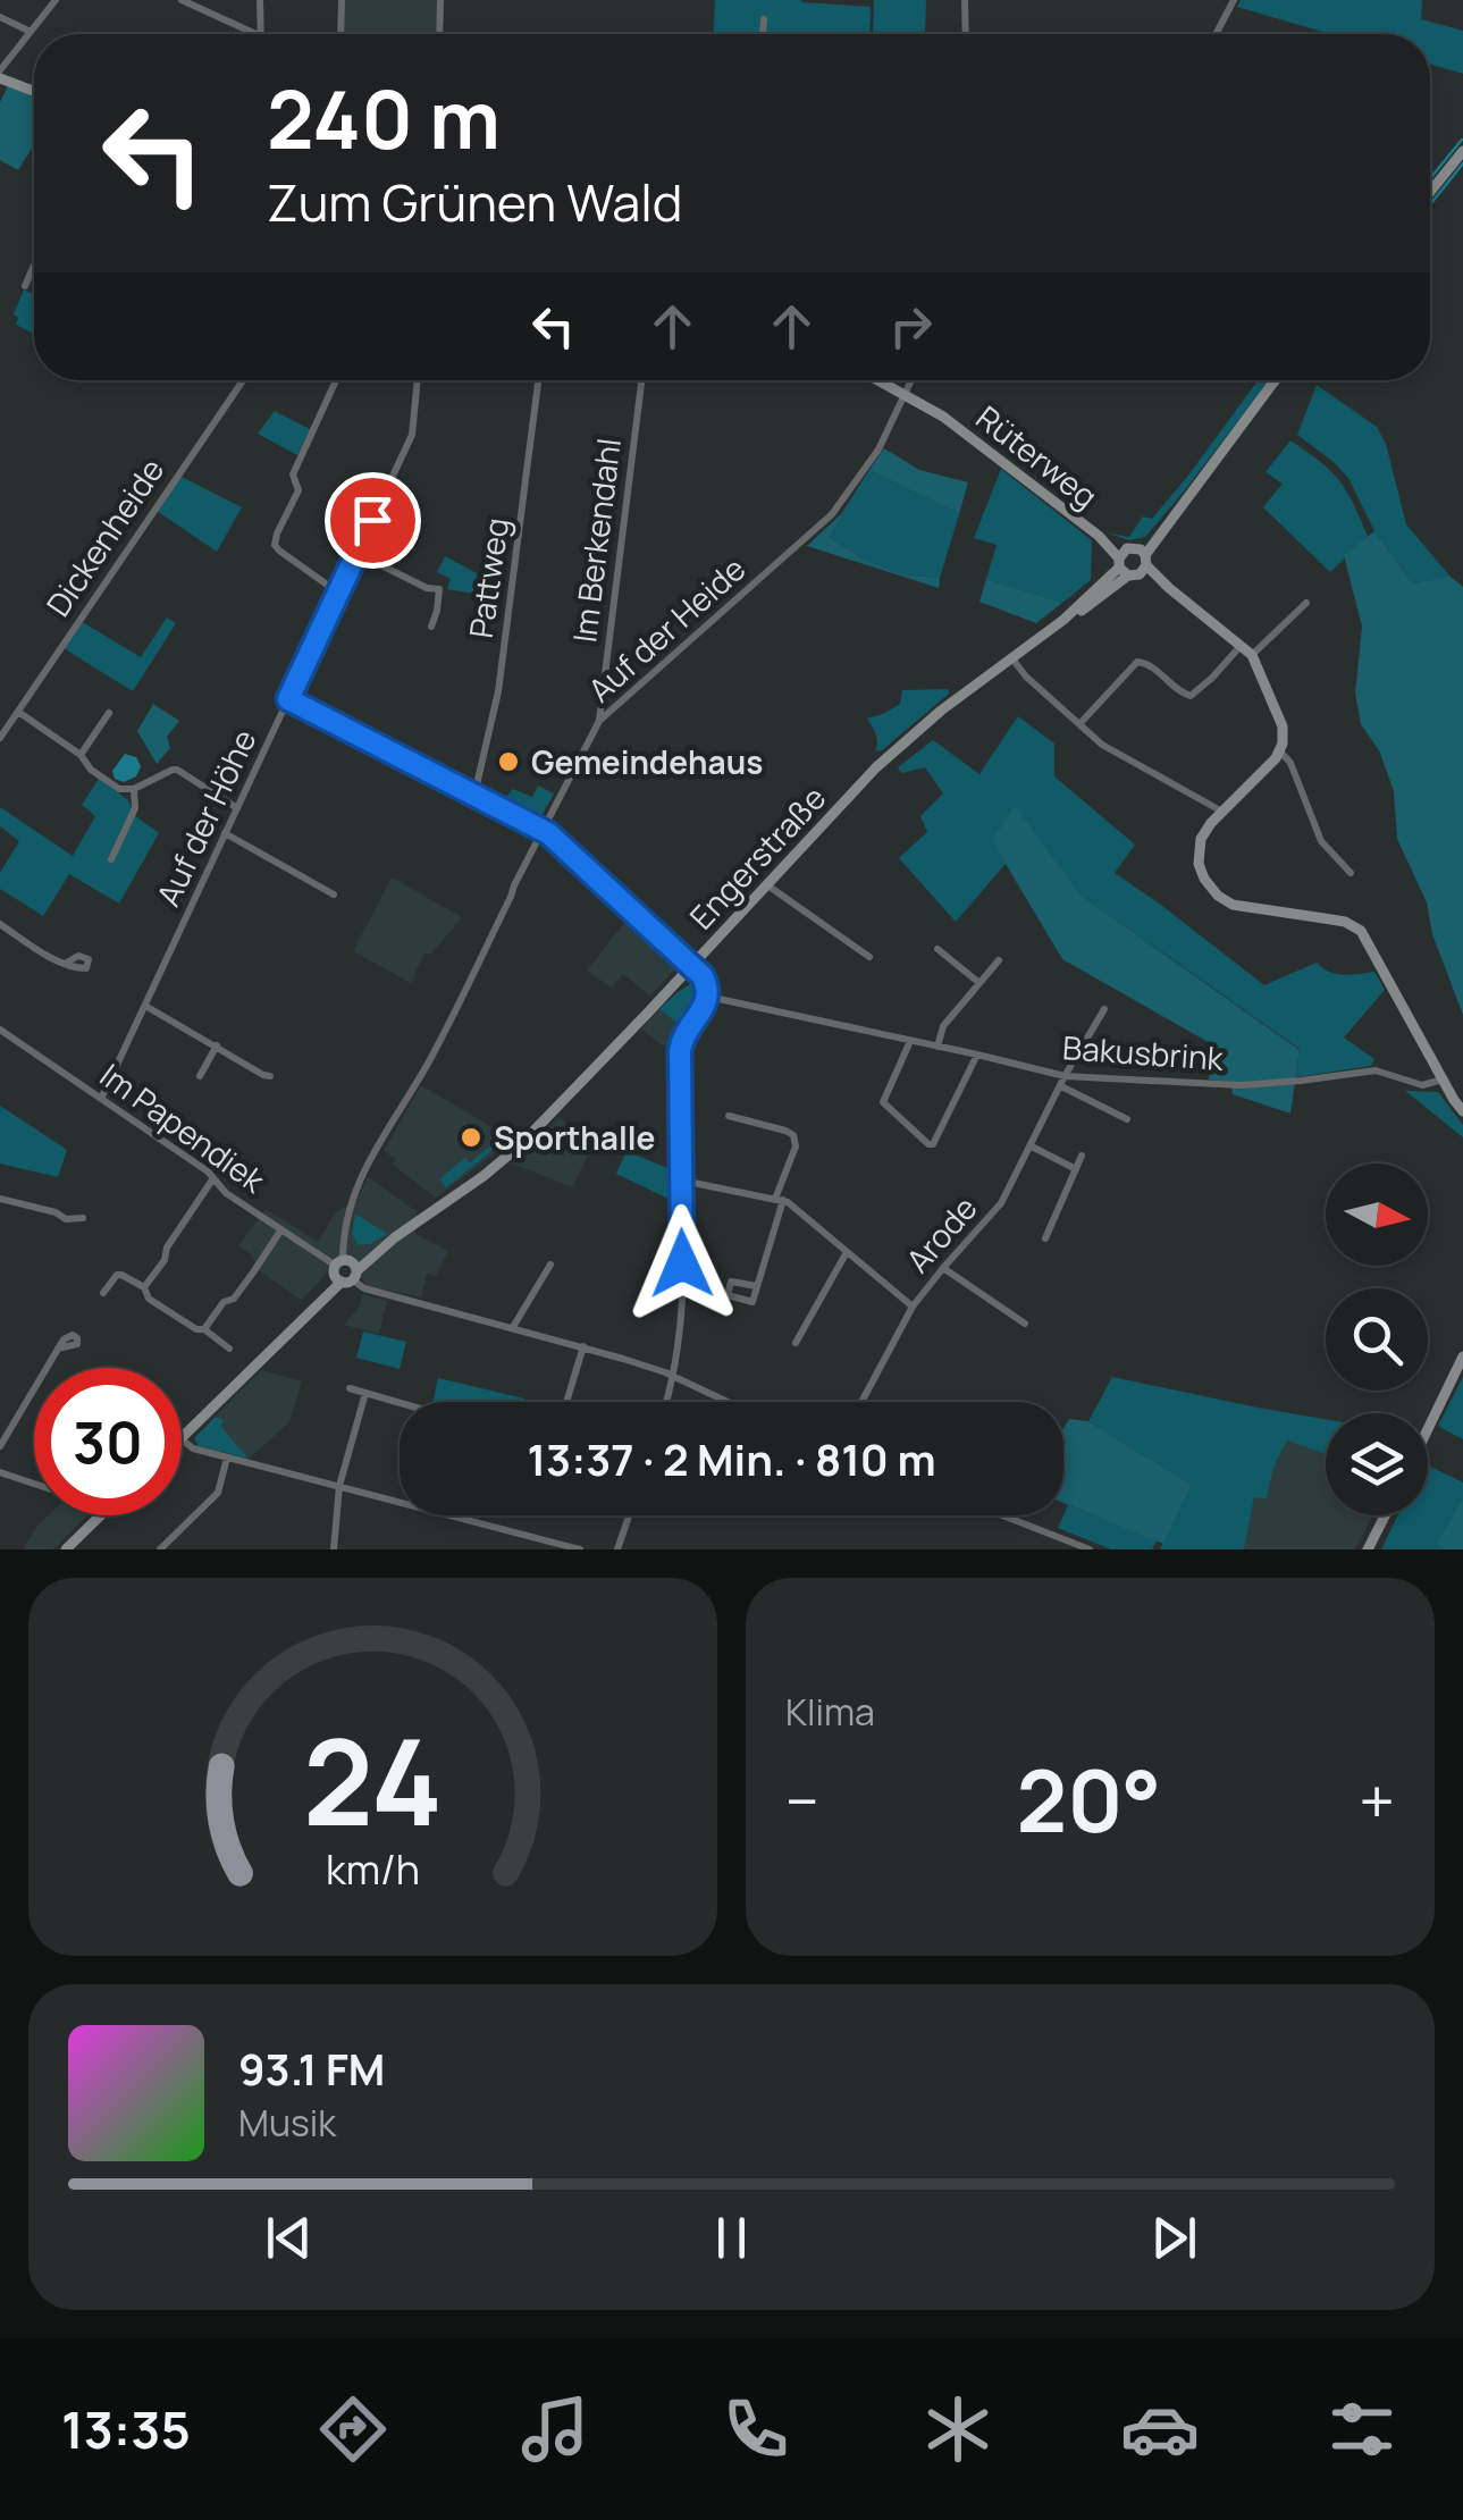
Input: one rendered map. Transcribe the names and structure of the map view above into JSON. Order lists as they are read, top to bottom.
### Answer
{
  "streets": {
    "main road": ["Rüterweg", "Engerstraße"],
    "street": [
      "Dickenheide",
      "Im Berkendahl",
      "Pattweg",
      "Auf der Heide",
      "Auf der Höhe",
      "Bakusbrink",
      "Im Papendiek",
      "Arode"
    ]
  },
  "crossings": [
    ["Rüterweg", "Auf der Heide"],
    ["Rüterweg", "Engerstraße"],
    ["Im Berkendahl", "Auf der Heide"],
    ["Auf der Heide", "Engerstraße"],
    ["Auf der Heide", "Im Papendiek"],
    ["Auf der Höhe", "Im Papendiek"],
    ["Engerstraße", "Im Papendiek"],
    ["Bakusbrink", "Arode"]
  ],
  "places": ["Gemeindehaus", "Sporthalle"],
  "north": "right",
  "page": {
    "turn": ["240 m", "Zum Grünen Wald"],
    "limit": "30",
    "trip": "13:37 · 2 Min. · 810 m",
    "tile": "Klima",
    "heat": ["−", "20°", "+"],
    "song": ["93.1 FM", "Musik"],
    "tabs": "13:35",
    "gauge": ["24", "km/h"]
  }
}
